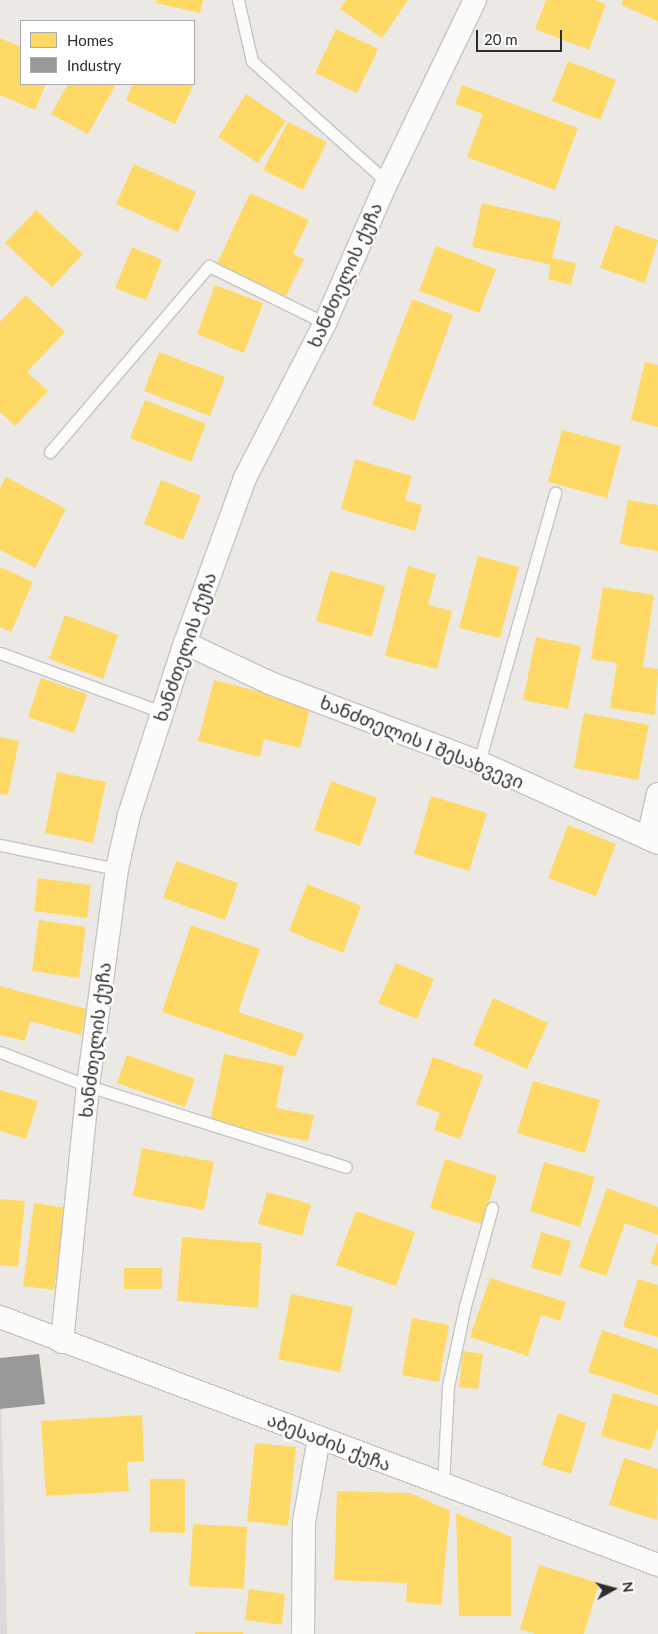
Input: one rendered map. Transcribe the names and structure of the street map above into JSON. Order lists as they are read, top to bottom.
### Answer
{
  "streets": {
    "street": ["ხანძთელის ქუჩა", "ხანძთელის I შესახვევი", "აბესაძის ქუჩა"]
  },
  "crossings": [
    ["ხანძთელის ქუჩა", "ხანძთელის I შესახვევი"],
    ["ხანძთელის ქუჩა", "აბესაძის ქუჩა"]
  ],
  "legend": ["Homes", "Industry"],
  "scale_bar": "20 m",
  "north": "right"
}
